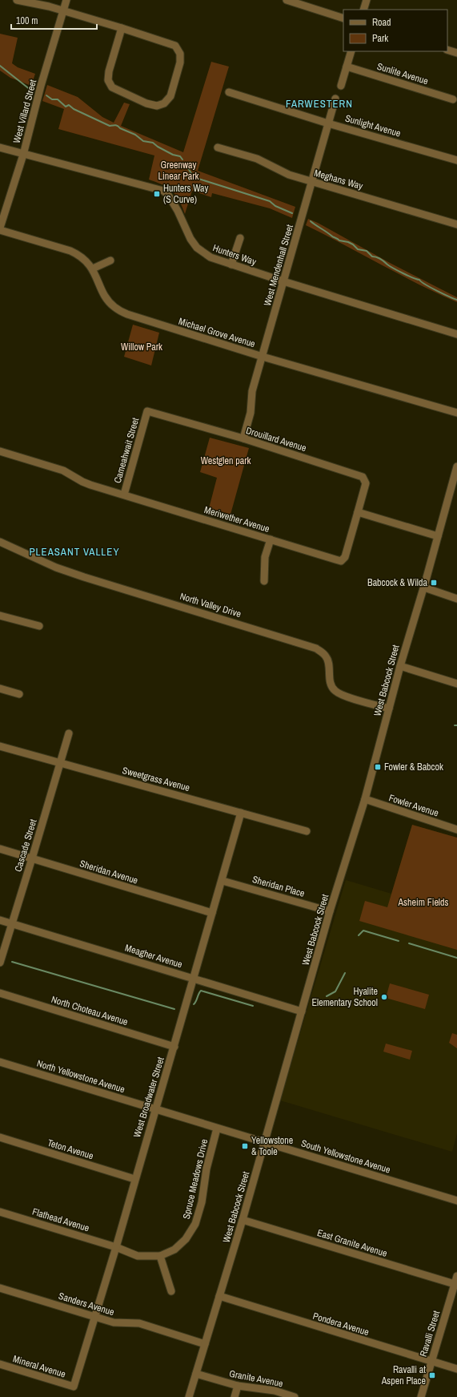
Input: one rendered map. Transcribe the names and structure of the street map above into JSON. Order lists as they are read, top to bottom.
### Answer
{
  "streets": {
    "street": [
      "Sunlite Avenue",
      "West Villard Street",
      "Sunlight Avenue",
      "Meghans Way",
      "Hunters Way",
      "West Mendenhall Street",
      "Michael Grove Avenue",
      "Drouillard Avenue",
      "Cameahwait Street",
      "Meriwether Avenue",
      "North Valley Drive",
      "West Babcock Street",
      "Sweetgrass Avenue",
      "Fowler Avenue",
      "Cascade Street",
      "Sheridan Avenue",
      "Sheridan Place",
      "Meagher Avenue",
      "North Choteau Avenue",
      "North Yellowstone Avenue",
      "West Broadwater Street",
      "Teton Avenue",
      "South Yellowstone Avenue",
      "Spruce Meadows Drive",
      "Flathead Avenue",
      "East Granite Avenue",
      "Sanders Avenue",
      "Pondera Avenue",
      "Ravalli Street",
      "Mineral Avenue",
      "Granite Avenue"
    ]
  },
  "crossings": [
    ["West Villard Street", "Hunters Way"],
    ["West Villard Street", "Michael Grove Avenue"],
    ["Sunlight Avenue", "West Mendenhall Street"],
    ["Meghans Way", "West Mendenhall Street"],
    ["Hunters Way", "West Mendenhall Street"],
    ["West Mendenhall Street", "Michael Grove Avenue"],
    ["West Mendenhall Street", "Drouillard Avenue"],
    ["Drouillard Avenue", "Cameahwait Street"],
    ["Drouillard Avenue", "Meriwether Avenue"],
    ["Cameahwait Street", "Meriwether Avenue"],
    ["North Valley Drive", "West Babcock Street"],
    ["West Babcock Street", "Fowler Avenue"],
    ["West Babcock Street", "Sheridan Place"],
    ["West Babcock Street", "Meagher Avenue"],
    ["West Babcock Street", "South Yellowstone Avenue"],
    ["West Babcock Street", "East Granite Avenue"],
    ["West Babcock Street", "Sanders Avenue"],
    ["West Babcock Street", "Pondera Avenue"],
    ["West Babcock Street", "Granite Avenue"],
    ["Sweetgrass Avenue", "Cascade Street"],
    ["Sweetgrass Avenue", "West Broadwater Street"],
    ["Cascade Street", "Sheridan Avenue"],
    ["Cascade Street", "Meagher Avenue"],
    ["Sheridan Avenue", "West Broadwater Street"],
    ["Sheridan Place", "West Broadwater Street"],
    ["Meagher Avenue", "West Broadwater Street"],
    ["North Choteau Avenue", "West Broadwater Street"],
    ["North Yellowstone Avenue", "West Broadwater Street"],
    ["North Yellowstone Avenue", "South Yellowstone Avenue"],
    ["West Broadwater Street", "Teton Avenue"],
    ["West Broadwater Street", "South Yellowstone Avenue"],
    ["West Broadwater Street", "Spruce Meadows Drive"],
    ["West Broadwater Street", "Flathead Avenue"],
    ["West Broadwater Street", "Sanders Avenue"],
    ["West Broadwater Street", "Mineral Avenue"],
    ["South Yellowstone Avenue", "Spruce Meadows Drive"],
    ["Spruce Meadows Drive", "Flathead Avenue"],
    ["East Granite Avenue", "Ravalli Street"],
    ["Pondera Avenue", "Ravalli Street"]
  ],
  "districts": ["FARWESTERN", "PLEASANT VALLEY"],
  "parks": [
    "Greenway Linear Park",
    "Willow Park",
    "Westglen park",
    "Asheim Fields"
  ],
  "places": {
    "transit": [
      "Hunters Way (S Curve)",
      "Babcock & Wilda",
      "Fowler & Babcok",
      "Yellowstone & Toole",
      "Ravalli at Aspen Place"
    ],
    "other": ["Hyalite Elementary School"]
  },
  "legend": ["Road", "Park"],
  "scale_bar": "100 m"
}
